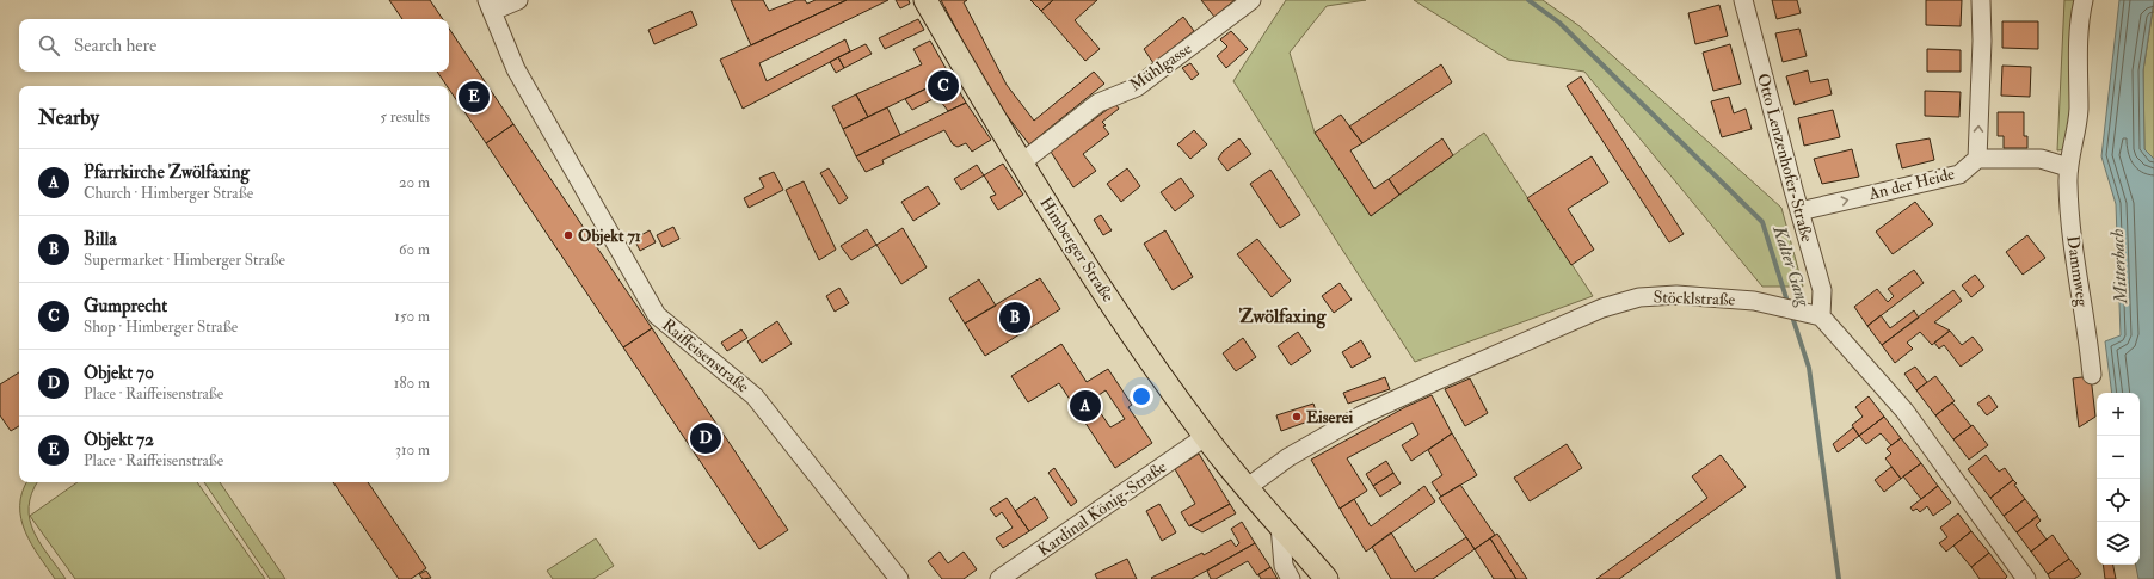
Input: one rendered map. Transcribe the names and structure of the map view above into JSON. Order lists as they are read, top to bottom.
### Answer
{
  "streets": {
    "main road": ["Himberger Straße"],
    "street": [
      "Mühlgasse",
      "Otto Lenzenhofer-Straße",
      "An der Heide",
      "Dammweg",
      "Stöcklstraße",
      "Raiffeisenstraße",
      "Kardinal König-Straße"
    ]
  },
  "crossings": [
    ["Mühlgasse", "Himberger Straße"],
    ["Otto Lenzenhofer-Straße", "An der Heide"],
    ["Otto Lenzenhofer-Straße", "Stöcklstraße"],
    ["Himberger Straße", "Stöcklstraße"],
    ["Himberger Straße", "Kardinal König-Straße"]
  ],
  "one_way": ["An der Heide"],
  "districts": ["Zwölfaxing"],
  "water": ["Kalter Gang", "Mitterbach"],
  "places": ["Objekt 71", "Eiserei"],
  "page": {
    "search": "Search here",
    "pins": [
      "C",
      "E",
      "B",
      "A",
      "D"
    ],
    "heading": ["Nearby", "5 results"],
    "list": [
      {
        "mark": "A",
        "name": "Pfarrkirche Zwölfaxing",
        "note": "Church · Himberger Straße",
        "value": "20 m"
      },
      {
        "mark": "B",
        "name": "Billa",
        "note": "Supermarket · Himberger Straße",
        "value": "60 m"
      },
      {
        "mark": "C",
        "name": "Gumprecht",
        "note": "Shop · Himberger Straße",
        "value": "150 m"
      },
      {
        "mark": "D",
        "name": "Objekt 70",
        "note": "Place · Raiffeisenstraße",
        "value": "180 m"
      },
      {
        "mark": "E",
        "name": "Objekt 72",
        "note": "Place · Raiffeisenstraße",
        "value": "310 m"
      }
    ],
    "map_buttons": ["+", "−"]
  }
}
